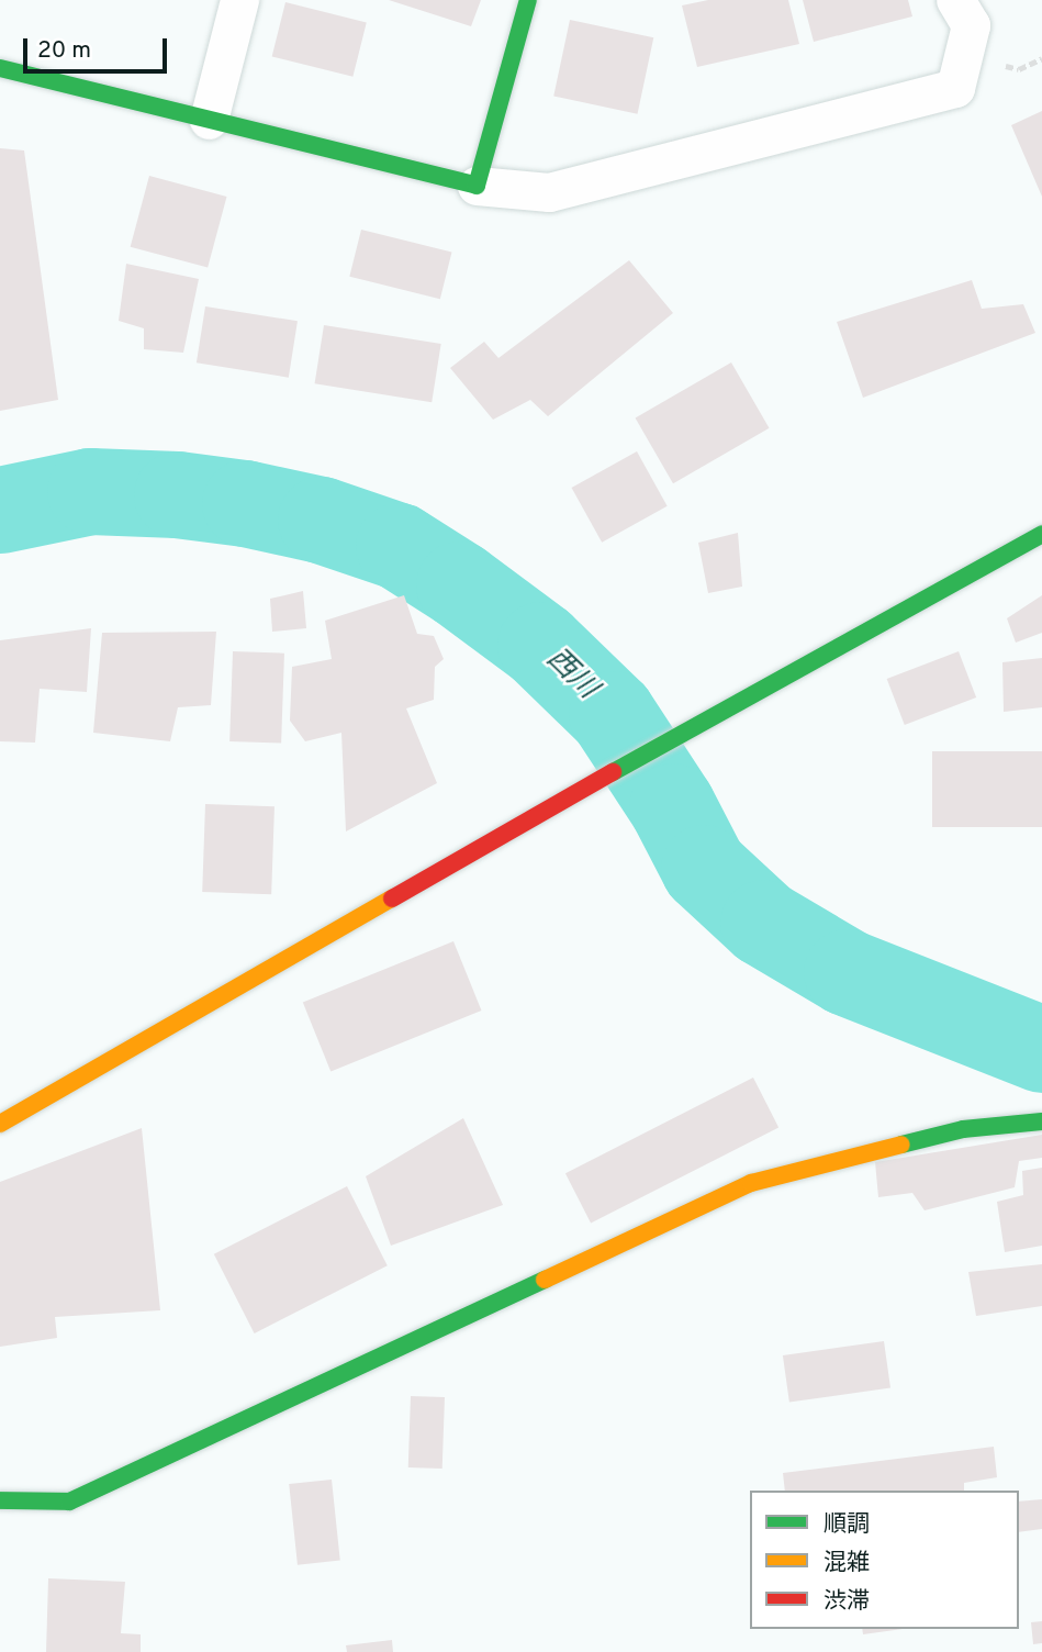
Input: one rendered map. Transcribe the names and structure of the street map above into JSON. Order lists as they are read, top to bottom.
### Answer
{
  "water": ["西川"],
  "legend": ["順調", "混雑", "渋滞"],
  "scale_bar": "20 m"
}
